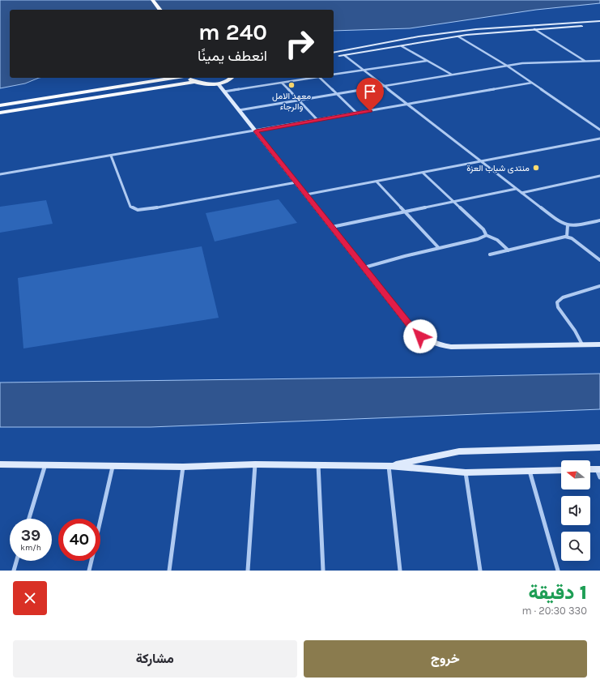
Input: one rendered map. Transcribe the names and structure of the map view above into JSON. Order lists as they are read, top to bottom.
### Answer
{
  "places": ["معهد الامل والرجاء", "منتدى شباب العزة"],
  "north": "left",
  "page": {
    "turn": ["240 m", "انعطف يمينًا"],
    "speed": "39 km/h",
    "limit": "40",
    "heading": ["1 دقيقة", "330 m · 20:30"],
    "buttons": ["خروج", "مشاركة"]
  }
}
